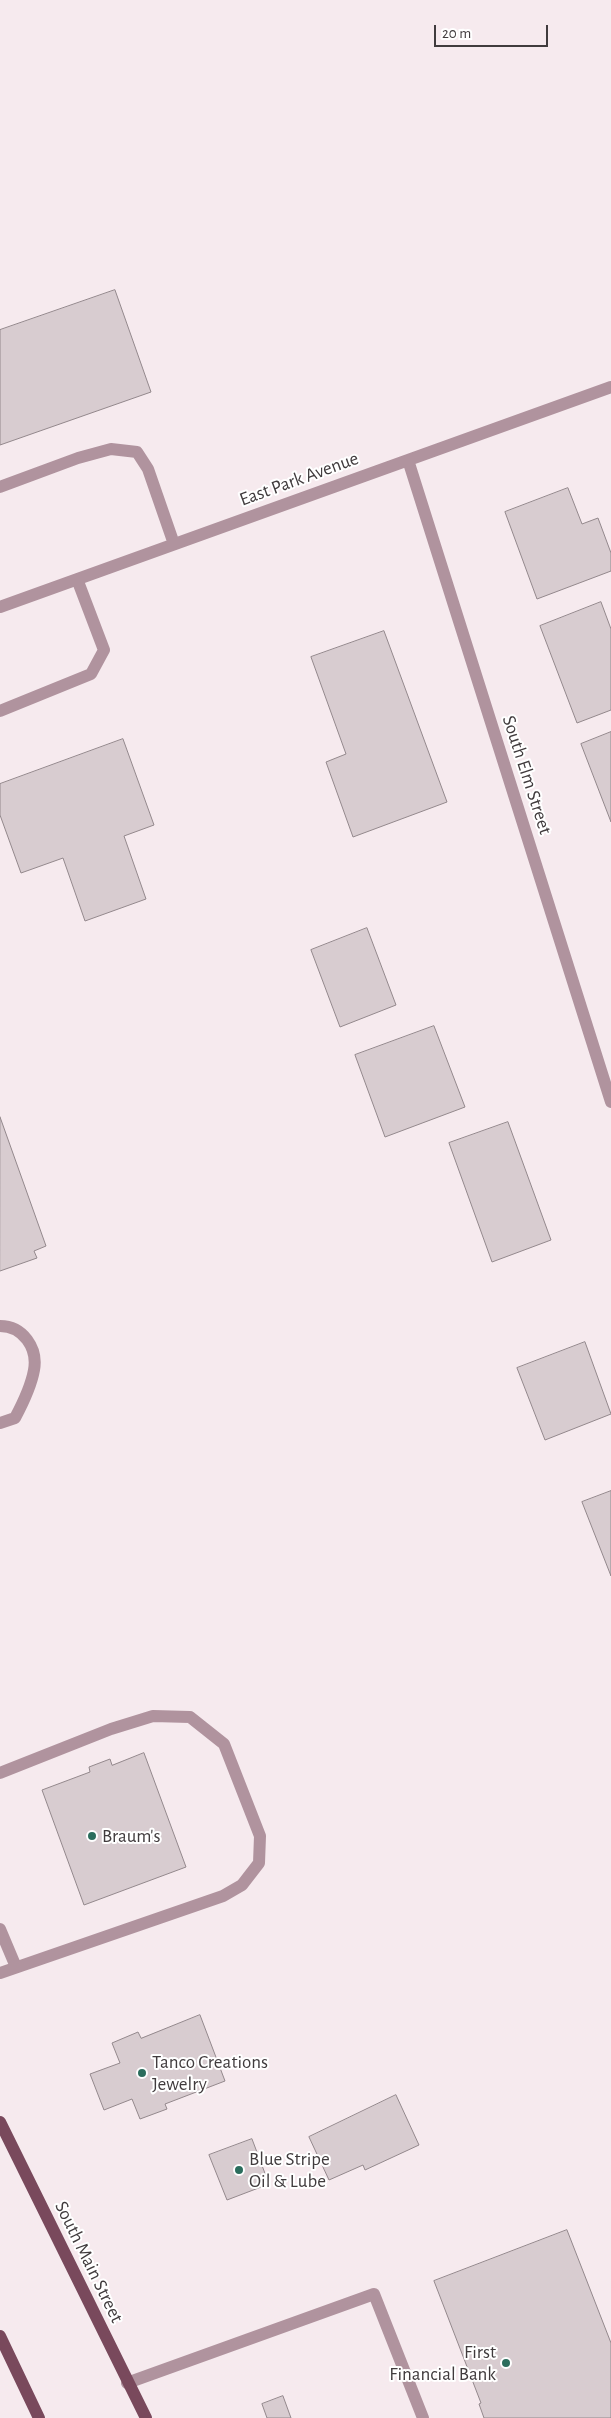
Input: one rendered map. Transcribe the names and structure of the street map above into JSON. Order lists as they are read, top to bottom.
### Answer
{
  "streets": {
    "main road": ["South Main Street"],
    "street": ["East Park Avenue", "South Elm Street"]
  },
  "crossings": [
    ["East Park Avenue", "South Elm Street"]
  ],
  "places": [
    "Braum's",
    "Tanco Creations Jewelry",
    "Blue Stripe Oil & Lube",
    "First Financial Bank"
  ],
  "scale_bar": "20 m"
}
